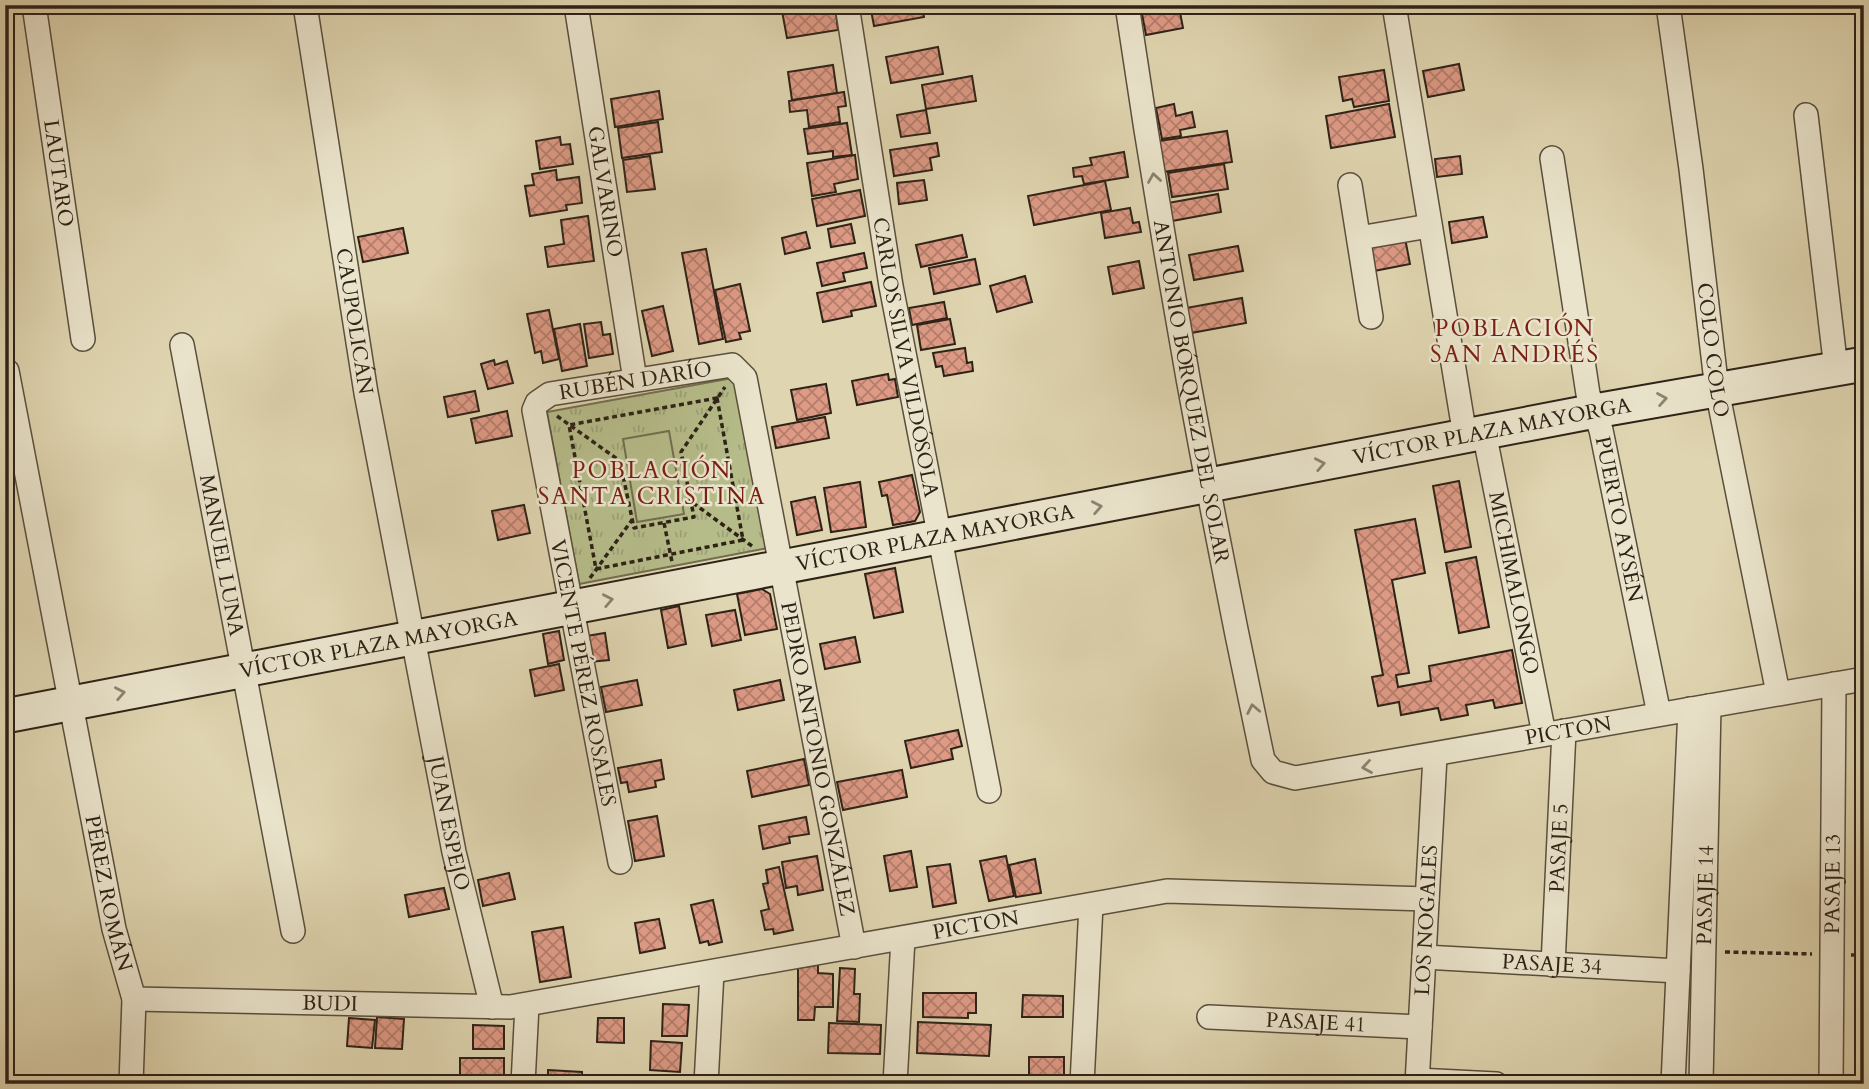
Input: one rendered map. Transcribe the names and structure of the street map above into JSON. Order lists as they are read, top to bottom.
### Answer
{
  "streets": {
    "street": [
      "LAUTARO",
      "GALVARINO",
      "CAUPOLICÁN",
      "COLO COLO",
      "CARLOS SILVA VILDÓSOLA",
      "RUBÉN DARÍO",
      "ANTONIO BÓRQUEZ DEL SOLAR",
      "VÍCTOR PLAZA MAYORGA",
      "PUERTO AYSÉN",
      "MANUEL LUNA",
      "MICHIMALONGO",
      "VICENTE PÉREZ ROSALES",
      "PICTON",
      "PEDRO ANTONIO GONZÁLEZ",
      "JUAN ESPEJO",
      "PASAJE 5",
      "PASAJE 13",
      "PÉREZ ROMÁN",
      "PASAJE 14",
      "LOS NOGALES",
      "PASAJE 34",
      "BUDI",
      "PASAJE 41"
    ]
  },
  "crossings": [
    ["GALVARINO", "RUBÉN DARÍO"],
    ["CAUPOLICÁN", "VÍCTOR PLAZA MAYORGA"],
    ["CAUPOLICÁN", "JUAN ESPEJO"],
    ["COLO COLO", "VÍCTOR PLAZA MAYORGA"],
    ["COLO COLO", "PICTON"],
    ["CARLOS SILVA VILDÓSOLA", "VÍCTOR PLAZA MAYORGA"],
    ["RUBÉN DARÍO", "VICENTE PÉREZ ROSALES"],
    ["RUBÉN DARÍO", "PEDRO ANTONIO GONZÁLEZ"],
    ["ANTONIO BÓRQUEZ DEL SOLAR", "VÍCTOR PLAZA MAYORGA"],
    ["ANTONIO BÓRQUEZ DEL SOLAR", "PICTON"],
    ["VÍCTOR PLAZA MAYORGA", "PUERTO AYSÉN"],
    ["VÍCTOR PLAZA MAYORGA", "MANUEL LUNA"],
    ["VÍCTOR PLAZA MAYORGA", "MICHIMALONGO"],
    ["VÍCTOR PLAZA MAYORGA", "VICENTE PÉREZ ROSALES"],
    ["VÍCTOR PLAZA MAYORGA", "PEDRO ANTONIO GONZÁLEZ"],
    ["VÍCTOR PLAZA MAYORGA", "JUAN ESPEJO"],
    ["VÍCTOR PLAZA MAYORGA", "PÉREZ ROMÁN"],
    ["PUERTO AYSÉN", "PICTON"],
    ["MICHIMALONGO", "PICTON"],
    ["MICHIMALONGO", "PASAJE 5"],
    ["PICTON", "PEDRO ANTONIO GONZÁLEZ"],
    ["PICTON", "PASAJE 5"],
    ["PICTON", "PASAJE 13"],
    ["PICTON", "PASAJE 14"],
    ["PICTON", "LOS NOGALES"],
    ["PICTON", "BUDI"],
    ["JUAN ESPEJO", "BUDI"],
    ["PASAJE 5", "PASAJE 34"],
    ["PÉREZ ROMÁN", "BUDI"],
    ["PASAJE 14", "PASAJE 34"],
    ["LOS NOGALES", "PASAJE 34"],
    ["LOS NOGALES", "PASAJE 41"]
  ],
  "one_way": ["ANTONIO BÓRQUEZ DEL SOLAR", "VÍCTOR PLAZA MAYORGA"],
  "districts": ["POBLACIÓN SAN ANDRÉS", "POBLACIÓN SANTA CRISTINA"]
}
